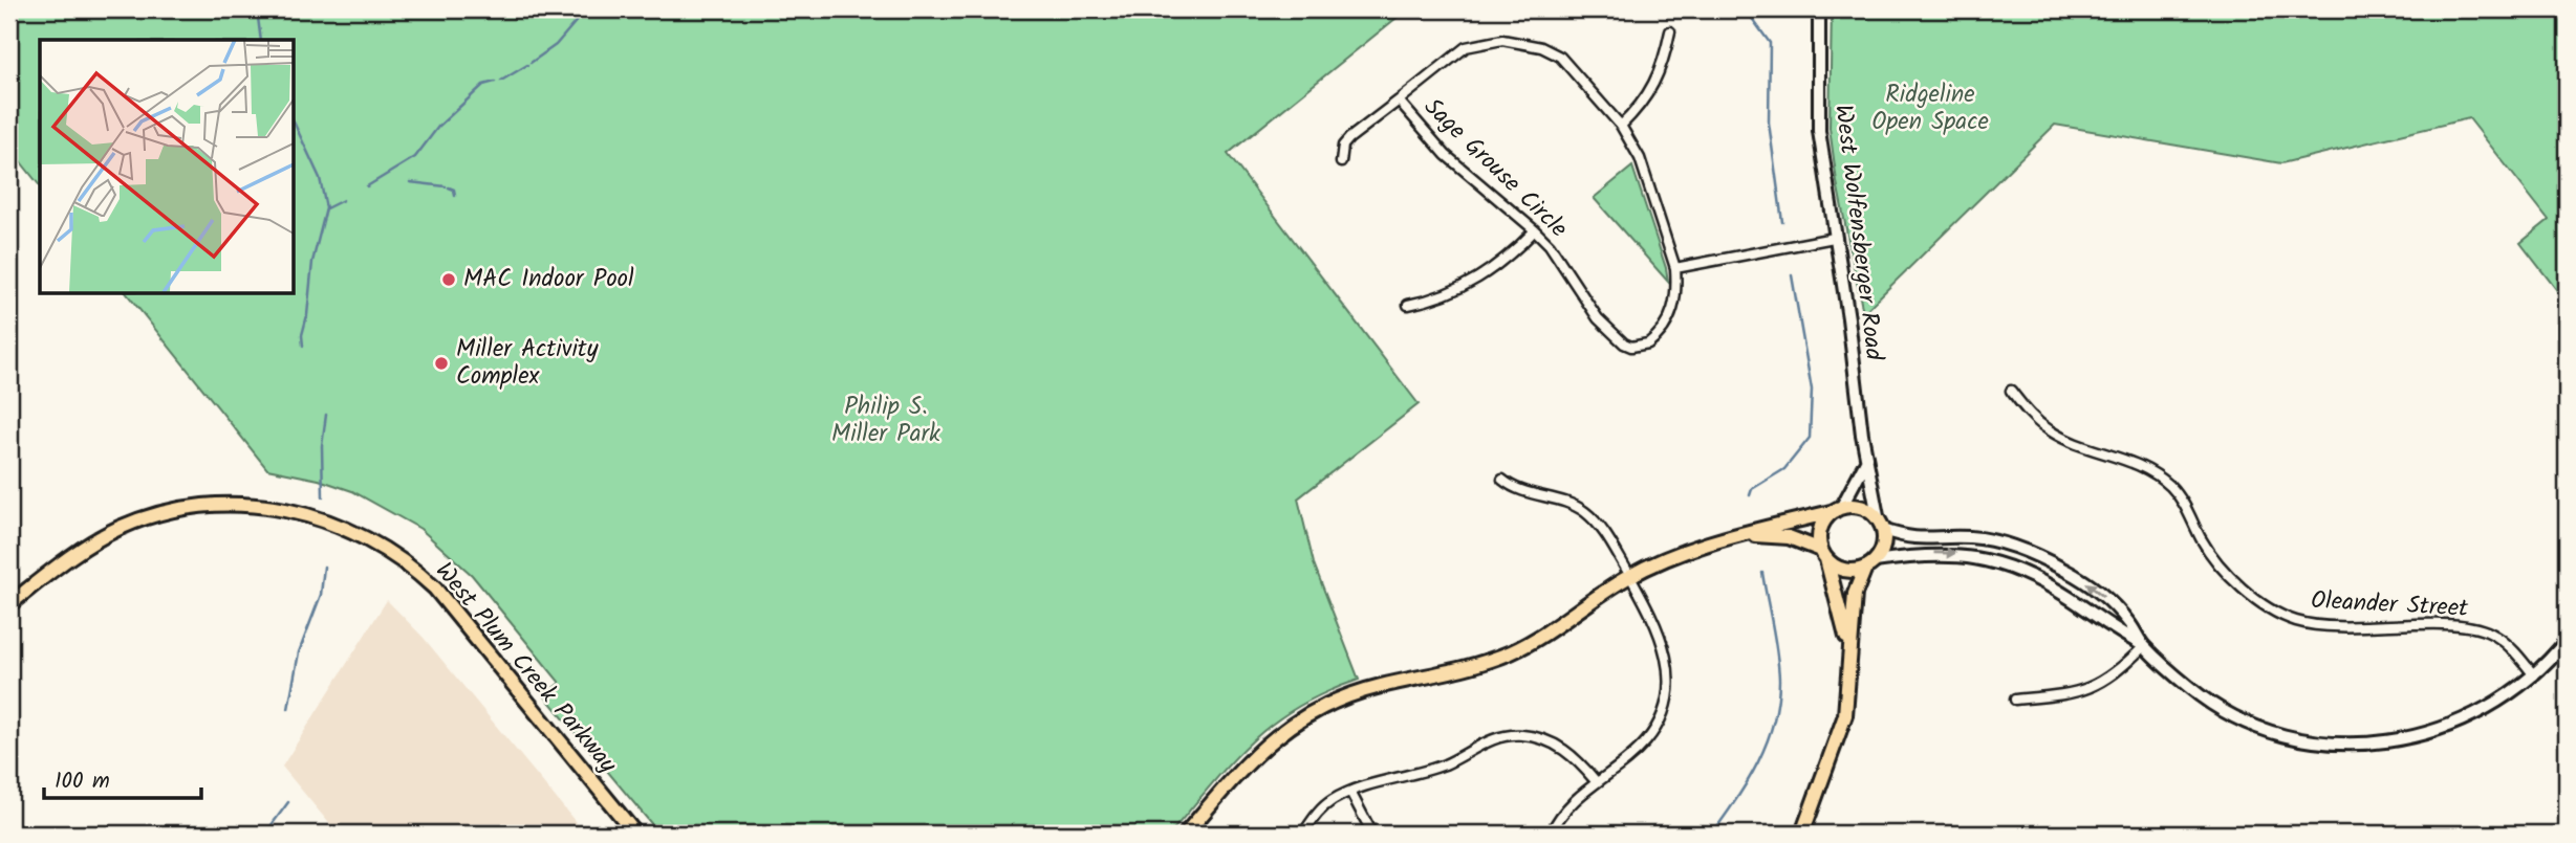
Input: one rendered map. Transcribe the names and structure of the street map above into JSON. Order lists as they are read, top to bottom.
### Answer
{
  "streets": {
    "main road": ["West Wolfensberger Road", "West Plum Creek Parkway"],
    "street": ["Sage Grouse Circle", "Oleander Street"]
  },
  "parks": ["Ridgeline Open Space", "Philip S. Miller Park"],
  "places": ["MAC Indoor Pool", "Miller Activity Complex"],
  "scale_bar": "100 m"
}
